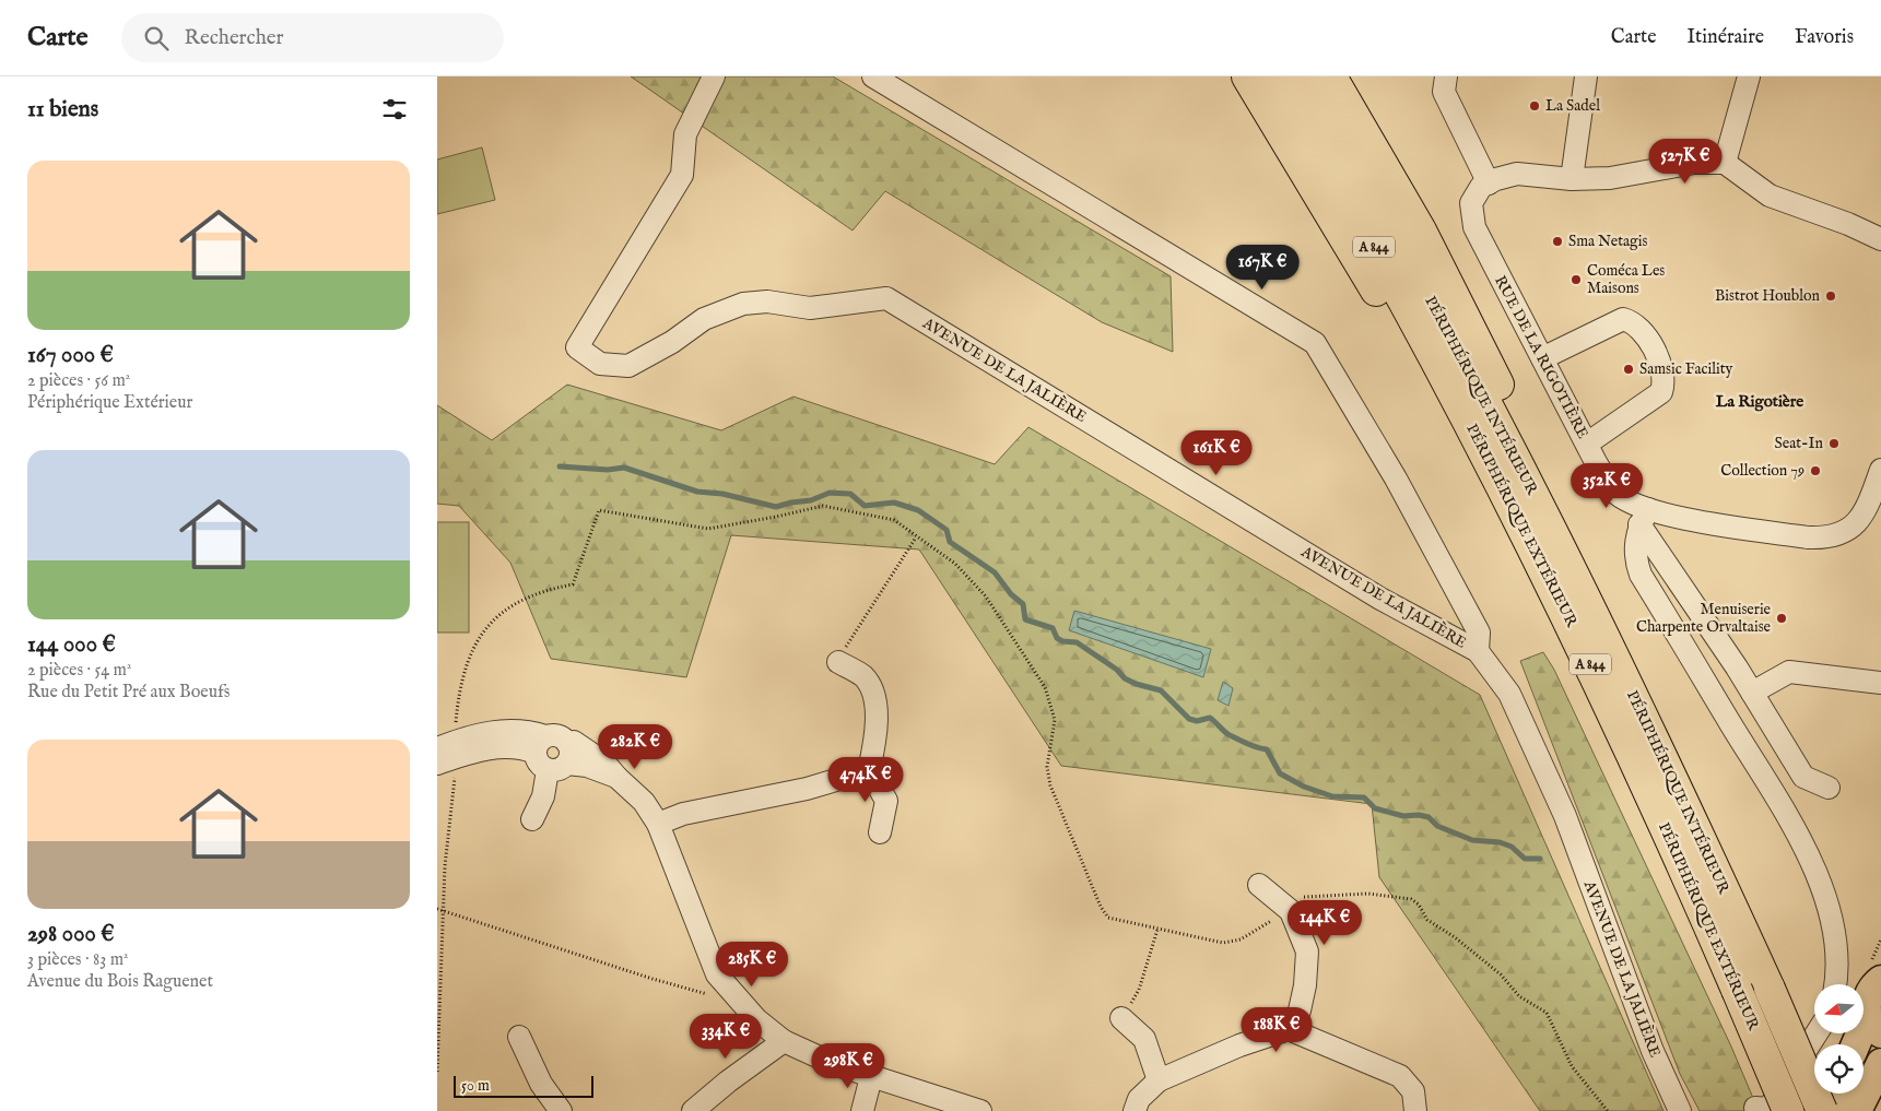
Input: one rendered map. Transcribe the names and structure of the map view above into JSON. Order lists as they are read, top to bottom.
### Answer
{
  "streets": {
    "highway": ["A 844", "PÉRIPHÉRIQUE INTÉRIEUR", "PÉRIPHÉRIQUE EXTÉRIEUR"],
    "street": ["RUE DE LA RIGOTIÈRE", "AVENUE DE LA JALIÈRE"]
  },
  "districts": ["La Rigotière"],
  "places": [
    "La Sadel",
    "Sma Netagis",
    "Coméca Les Maisons",
    "Bistrot Houblon",
    "Samsic Facility",
    "Seat-In",
    "Collection 79",
    "Menuiserie Charpente Orvaltaise"
  ],
  "scale_bar": "50 m",
  "north": "left",
  "page": {
    "header": "Carte",
    "search": "Rechercher",
    "nav": ["Carte", "Itinéraire", "Favoris"],
    "heading": "11 biens",
    "price": [
      "527K €",
      "167K €",
      "161K €",
      "352K €",
      "282K €",
      "474K €",
      "144K €",
      "285K €",
      "188K €",
      "334K €",
      "298K €"
    ],
    "list": [
      {
        "name": "167 000 €",
        "note": "2 pièces · 56 m² · Périphérique Extérieur"
      },
      {
        "name": "144 000 €",
        "note": "2 pièces · 54 m² · Rue du Petit Pré aux Boeufs"
      },
      {
        "name": "298 000 €",
        "note": "3 pièces · 83 m² · Avenue du Bois Raguenet"
      }
    ],
    "scale": "50 m"
  }
}
